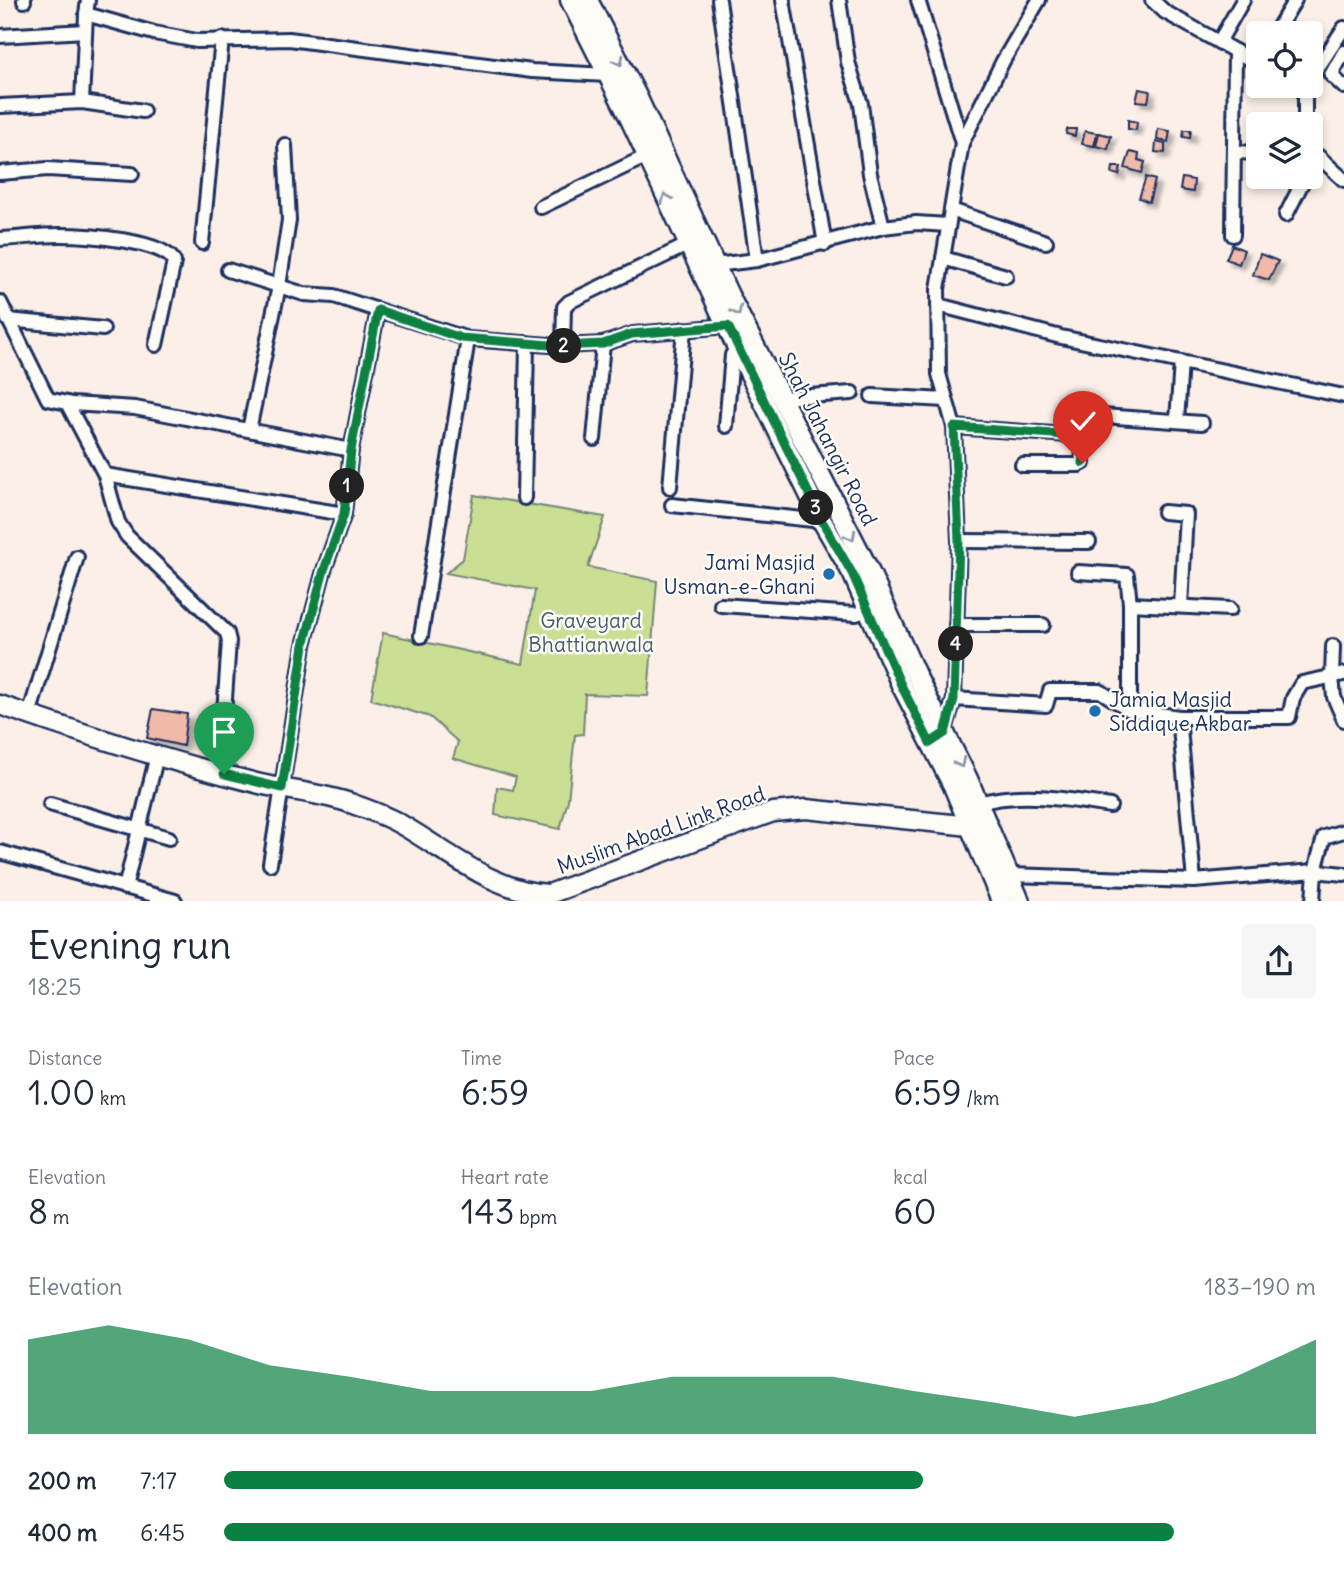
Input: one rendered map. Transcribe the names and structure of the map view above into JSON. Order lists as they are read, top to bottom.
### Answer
{
  "streets": {
    "street": ["Shah Jahangir Road", "Muslim Abad Link Road"]
  },
  "crossings": [
    ["Shah Jahangir Road", "Muslim Abad Link Road"]
  ],
  "parks": ["Graveyard Bhattianwala"],
  "places": ["Jami Masjid Usman-e-Ghani", "Jamia Masjid Siddique Akbar"],
  "page": {
    "pins": [
      "2",
      "1",
      "3",
      "4"
    ],
    "heading": ["Evening run", "18:25"],
    "stats": [
      ["Distance", "1.00 km"],
      ["Time", "6:59"],
      ["Pace", "6:59 /km"],
      ["Elevation", "8 m"],
      ["Heart rate", "143 bpm"],
      ["kcal", "60"]
    ],
    "chart": ["Elevation", "183–190 m"],
    "list": [
      {
        "name": "200 m",
        "note": "7:17"
      },
      {
        "name": "400 m",
        "note": "6:45"
      }
    ]
  }
}
